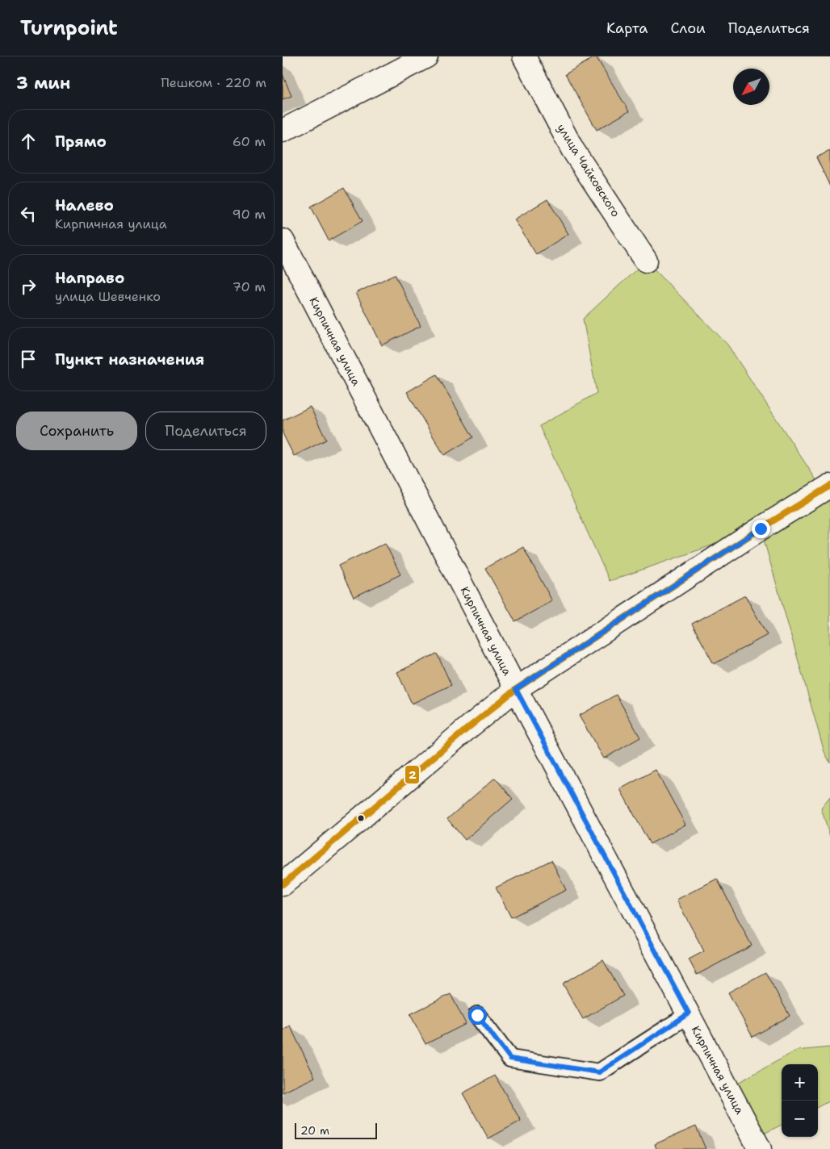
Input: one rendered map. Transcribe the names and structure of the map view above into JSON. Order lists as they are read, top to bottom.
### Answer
{
  "streets": {
    "street": ["улица Чайковского", "Кирпичная улица"]
  },
  "lines": ["transit line 2"],
  "scale_bar": "20 m",
  "north": "bottom left",
  "page": {
    "header": "Turnpoint",
    "nav": ["Карта", "Слои", "Поделиться"],
    "heading": ["3 мин", "Пешком · 220 m"],
    "list": [
      ["Прямо", "60 m"],
      ["Налево", "Кирпичная улица", "90 m"],
      ["Направо", "улица Шевченко", "70 m"],
      "Пункт назначения"
    ],
    "buttons": ["Сохранить", "Поделиться"],
    "map_buttons": ["+", "−"],
    "scale": "20 m"
  }
}
